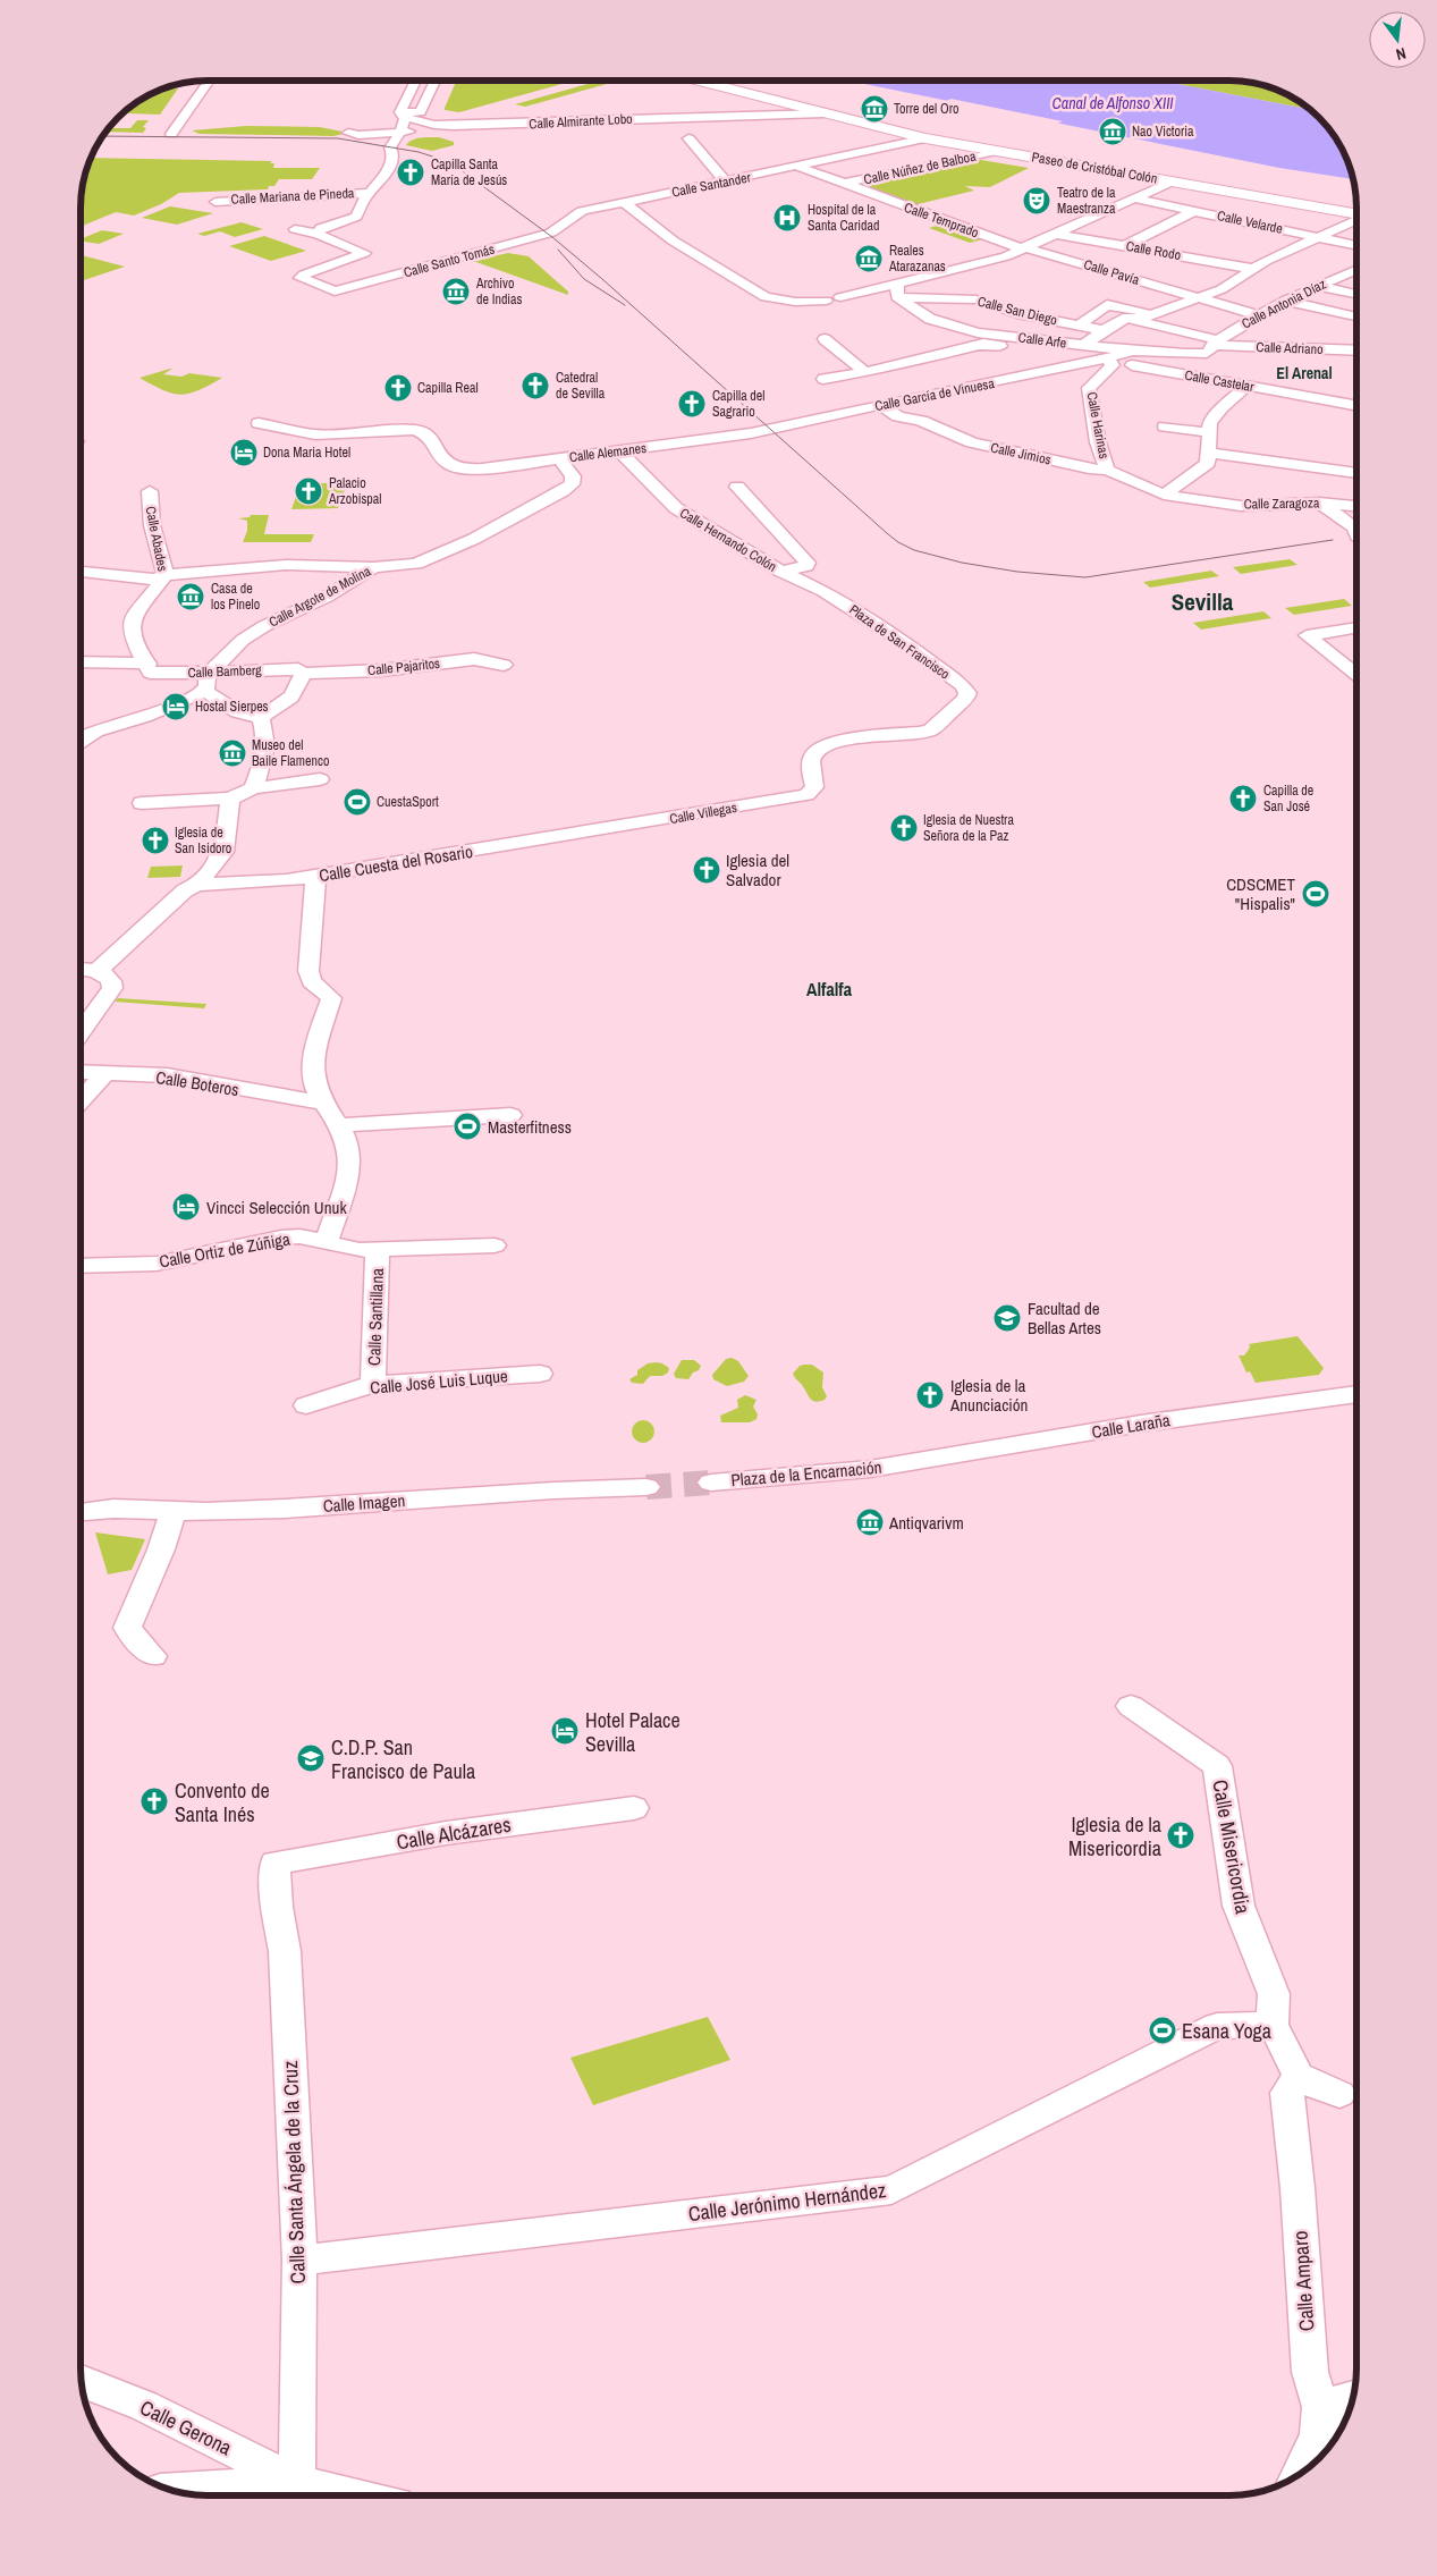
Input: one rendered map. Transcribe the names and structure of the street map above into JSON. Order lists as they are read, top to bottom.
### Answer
{
  "streets": {
    "main road": ["Paseo de Cristóbal Colón"],
    "street": [
      "Calle Almirante Lobo",
      "Calle Núñez de Balboa",
      "Calle Santander",
      "Calle Mariana de Pineda",
      "Calle Temprado",
      "Calle Velarde",
      "Calle Rodo",
      "Calle Santo Tomás",
      "Calle Pavía",
      "Calle Antonia Díaz",
      "Calle San Diego",
      "Calle Arfe",
      "Calle Adriano",
      "Calle Castelar",
      "Calle García de Vinuesa",
      "Calle Harinas",
      "Calle Alemanes",
      "Calle Jimios",
      "Calle Zaragoza",
      "Calle Abades",
      "Calle Hernando Colón",
      "Calle Argote de Molina",
      "Plaza de San Francisco",
      "Calle Pajaritos",
      "Calle Bamberg",
      "Calle Villegas",
      "Calle Cuesta del Rosario",
      "Calle Boteros",
      "Calle Ortiz de Zúñiga",
      "Calle Santillana",
      "Calle José Luis Luque",
      "Calle Laraña",
      "Plaza de la Encarnación",
      "Calle Imagen",
      "Calle Alcázares",
      "Calle Misericordia",
      "Calle Santa Ángela de la Cruz",
      "Calle Jerónimo Hernández",
      "Calle Amparo",
      "Calle Gerona"
    ]
  },
  "crossings": [
    ["Calle Almirante Lobo", "Paseo de Cristóbal Colón"],
    ["Calle Núñez de Balboa", "Paseo de Cristóbal Colón"],
    ["Calle Núñez de Balboa", "Calle Temprado"],
    ["Paseo de Cristóbal Colón", "Calle Santander"],
    ["Calle Santander", "Calle Temprado"],
    ["Calle Santander", "Calle Santo Tomás"],
    ["Calle Temprado", "Calle Pavía"],
    ["Calle Pavía", "Calle Antonia Díaz"],
    ["Calle Antonia Díaz", "Calle Arfe"],
    ["Calle Antonia Díaz", "Calle Adriano"],
    ["Calle San Diego", "Calle Arfe"],
    ["Calle Arfe", "Calle Adriano"],
    ["Calle Arfe", "Calle García de Vinuesa"],
    ["Calle Castelar", "Calle García de Vinuesa"],
    ["Calle Castelar", "Calle Harinas"],
    ["Calle Castelar", "Calle Jimios"],
    ["Calle García de Vinuesa", "Calle Harinas"],
    ["Calle García de Vinuesa", "Calle Alemanes"],
    ["Calle García de Vinuesa", "Calle Jimios"],
    ["Calle Harinas", "Calle Jimios"],
    ["Calle Alemanes", "Calle Hernando Colón"],
    ["Calle Alemanes", "Calle Argote de Molina"],
    ["Calle Jimios", "Calle Zaragoza"],
    ["Calle Abades", "Calle Bamberg"],
    ["Calle Hernando Colón", "Plaza de San Francisco"],
    ["Calle Argote de Molina", "Calle Bamberg"],
    ["Plaza de San Francisco", "Calle Villegas"],
    ["Calle Pajaritos", "Calle Bamberg"],
    ["Calle Villegas", "Calle Cuesta del Rosario"],
    ["Calle Ortiz de Zúñiga", "Calle Santillana"],
    ["Calle Santillana", "Calle José Luis Luque"],
    ["Calle Laraña", "Plaza de la Encarnación"],
    ["Calle Alcázares", "Calle Santa Ángela de la Cruz"],
    ["Calle Misericordia", "Calle Jerónimo Hernández"],
    ["Calle Misericordia", "Calle Amparo"],
    ["Calle Santa Ángela de la Cruz", "Calle Jerónimo Hernández"],
    ["Calle Santa Ángela de la Cruz", "Calle Gerona"]
  ],
  "districts": ["El Arenal", "Sevilla", "Alfalfa"],
  "water": ["Canal de Alfonso XIII"],
  "places": {
    "museum": [
      "Torre del Oro",
      "Nao Victoria",
      "Reales Atarazanas",
      "Archivo de Indias",
      "Casa de los Pinelo",
      "Museo del Baile Flamenco",
      "Antiqvarivm"
    ],
    "church": [
      "Capilla Santa María de Jesús",
      "Catedral de Sevilla",
      "Capilla Real",
      "Capilla del Sagrario",
      "Palacio Arzobispal",
      "Capilla de San José",
      "Iglesia de Nuestra Señora de la Paz",
      "Iglesia de San Isidoro",
      "Iglesia del Salvador",
      "Iglesia de la Anunciación",
      "Convento de Santa Inés",
      "Iglesia de la Misericordia"
    ],
    "theatre": ["Teatro de la Maestranza"],
    "hospital": ["Hospital de la Santa Caridad"],
    "hotel": [
      "Dona Maria Hotel",
      "Hostal Sierpes",
      "Vincci Selección Unuk",
      "Hotel Palace Sevilla"
    ],
    "sports": [
      "CuestaSport",
      "CDSCMET \"Hispalis\"",
      "Masterfitness",
      "Esana Yoga"
    ],
    "school or university": ["Facultad de Bellas Artes", "C.D.P. San Francisco de Paula"]
  },
  "north": "bottom"
}
